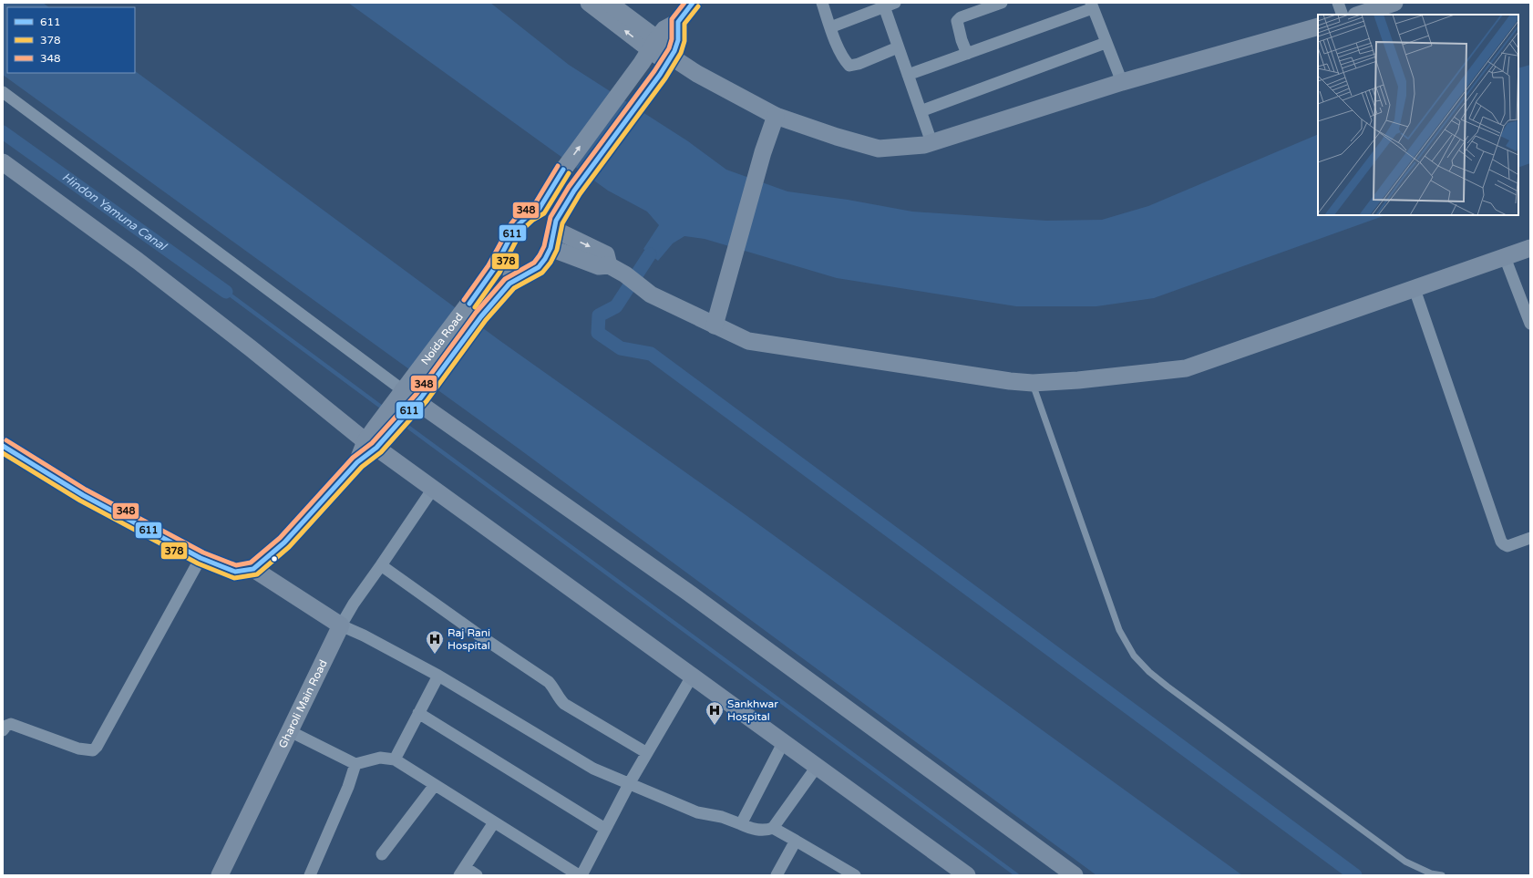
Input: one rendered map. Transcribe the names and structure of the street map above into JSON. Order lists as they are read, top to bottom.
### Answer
{
  "streets": {
    "street": ["Noida Road", "Gharoli Main Road"]
  },
  "water": ["Hindon Yamuna Canal"],
  "places": {
    "hospital": ["Raj Rani Hospital", "Sankhwar Hospital"]
  },
  "lines": ["transit line 611", "transit line 348", "transit line 378"],
  "legend": ["611", "378", "348"]
}
